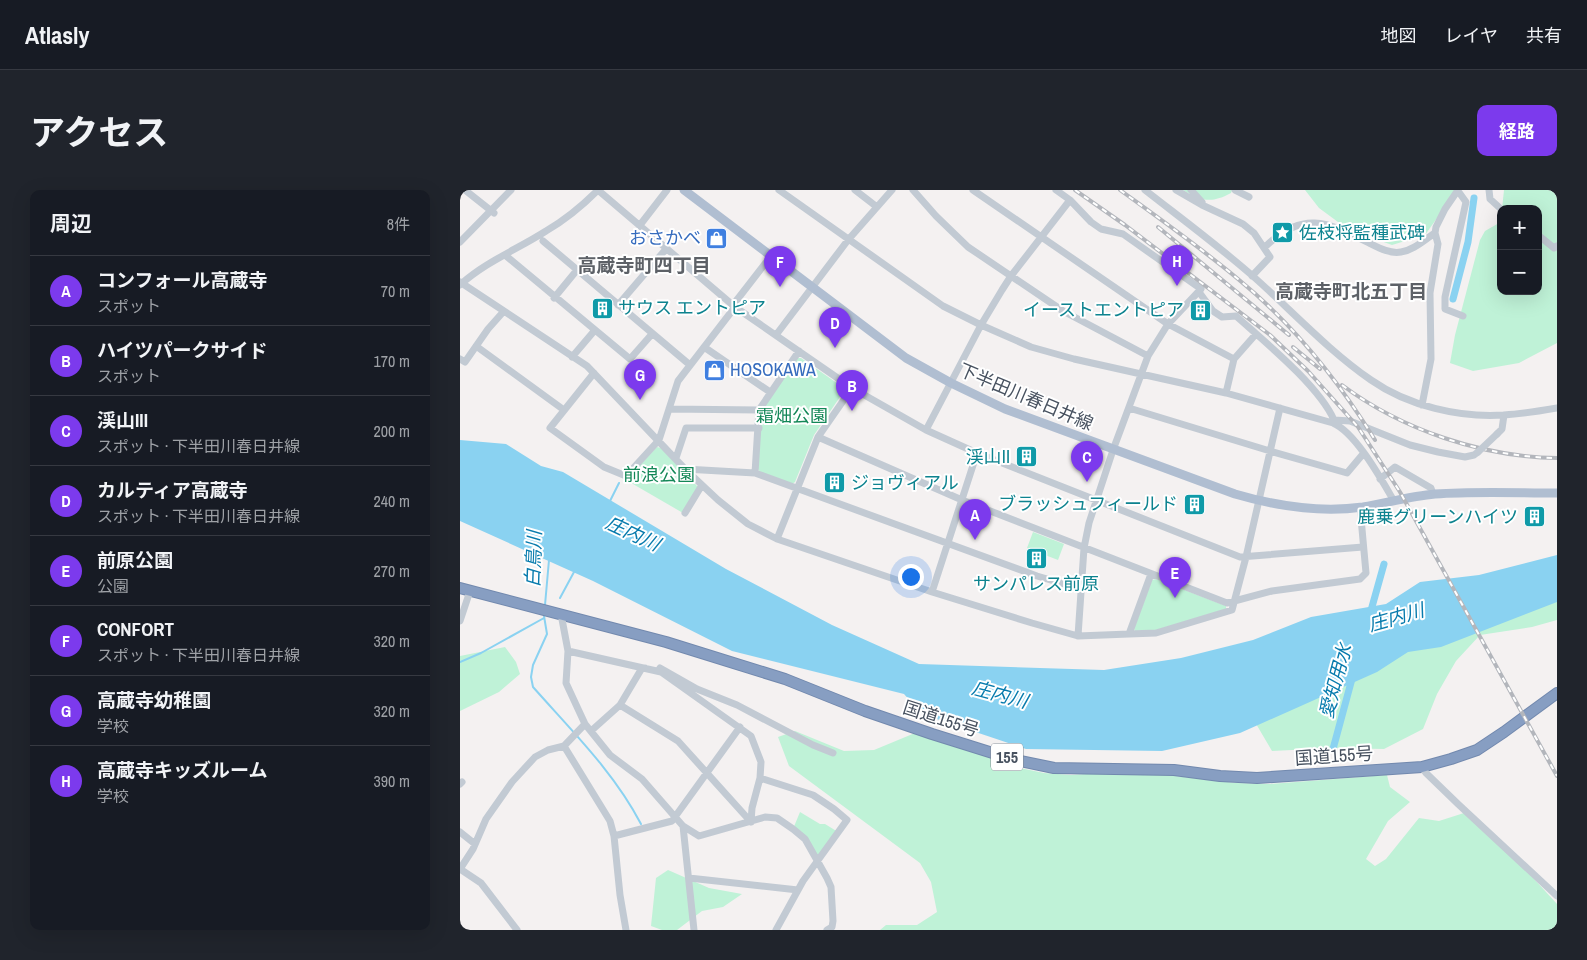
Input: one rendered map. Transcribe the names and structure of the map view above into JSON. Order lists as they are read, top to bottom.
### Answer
{
  "streets": {
    "highway": ["国道155号", "155"],
    "main road": ["下半田川春日井線"]
  },
  "districts": ["高蔵寺町四丁目", "高蔵寺町北五丁目"],
  "water": ["庄内川", "白鳥川", "愛知用水"],
  "parks": ["霜畑公園", "前浪公園"],
  "places": {
    "place": ["佐枝将監種武碑"],
    "shop": ["おさかべ", "HOSOKAWA"],
    "building": [
      "サウス エントピア",
      "イーストエントピア",
      "渓山II",
      "ジョヴィアル",
      "ブラッシュフィールド",
      "鹿乗グリーンハイツ",
      "サンパレス前原"
    ]
  },
  "page": {
    "header": "Atlasly",
    "nav": ["地図", "レイヤ", "共有"],
    "title": "アクセス",
    "buttons": "経路",
    "heading": ["周辺", "8件"],
    "map_buttons": ["+", "−"],
    "pins": [
      "H",
      "F",
      "D",
      "G",
      "B",
      "C",
      "A",
      "E"
    ],
    "list": [
      {
        "mark": "A",
        "name": "コンフォール高蔵寺",
        "note": "スポット",
        "value": "70 m"
      },
      {
        "mark": "B",
        "name": "ハイツパークサイド",
        "note": "スポット",
        "value": "170 m"
      },
      {
        "mark": "C",
        "name": "渓山III",
        "note": "スポット · 下半田川春日井線",
        "value": "200 m"
      },
      {
        "mark": "D",
        "name": "カルティア高蔵寺",
        "note": "スポット · 下半田川春日井線",
        "value": "240 m"
      },
      {
        "mark": "E",
        "name": "前原公園",
        "note": "公園",
        "value": "270 m"
      },
      {
        "mark": "F",
        "name": "CONFORT",
        "note": "スポット · 下半田川春日井線",
        "value": "320 m"
      },
      {
        "mark": "G",
        "name": "高蔵寺幼稚園",
        "note": "学校",
        "value": "320 m"
      },
      {
        "mark": "H",
        "name": "高蔵寺キッズルーム",
        "note": "学校",
        "value": "390 m"
      }
    ]
  }
}
